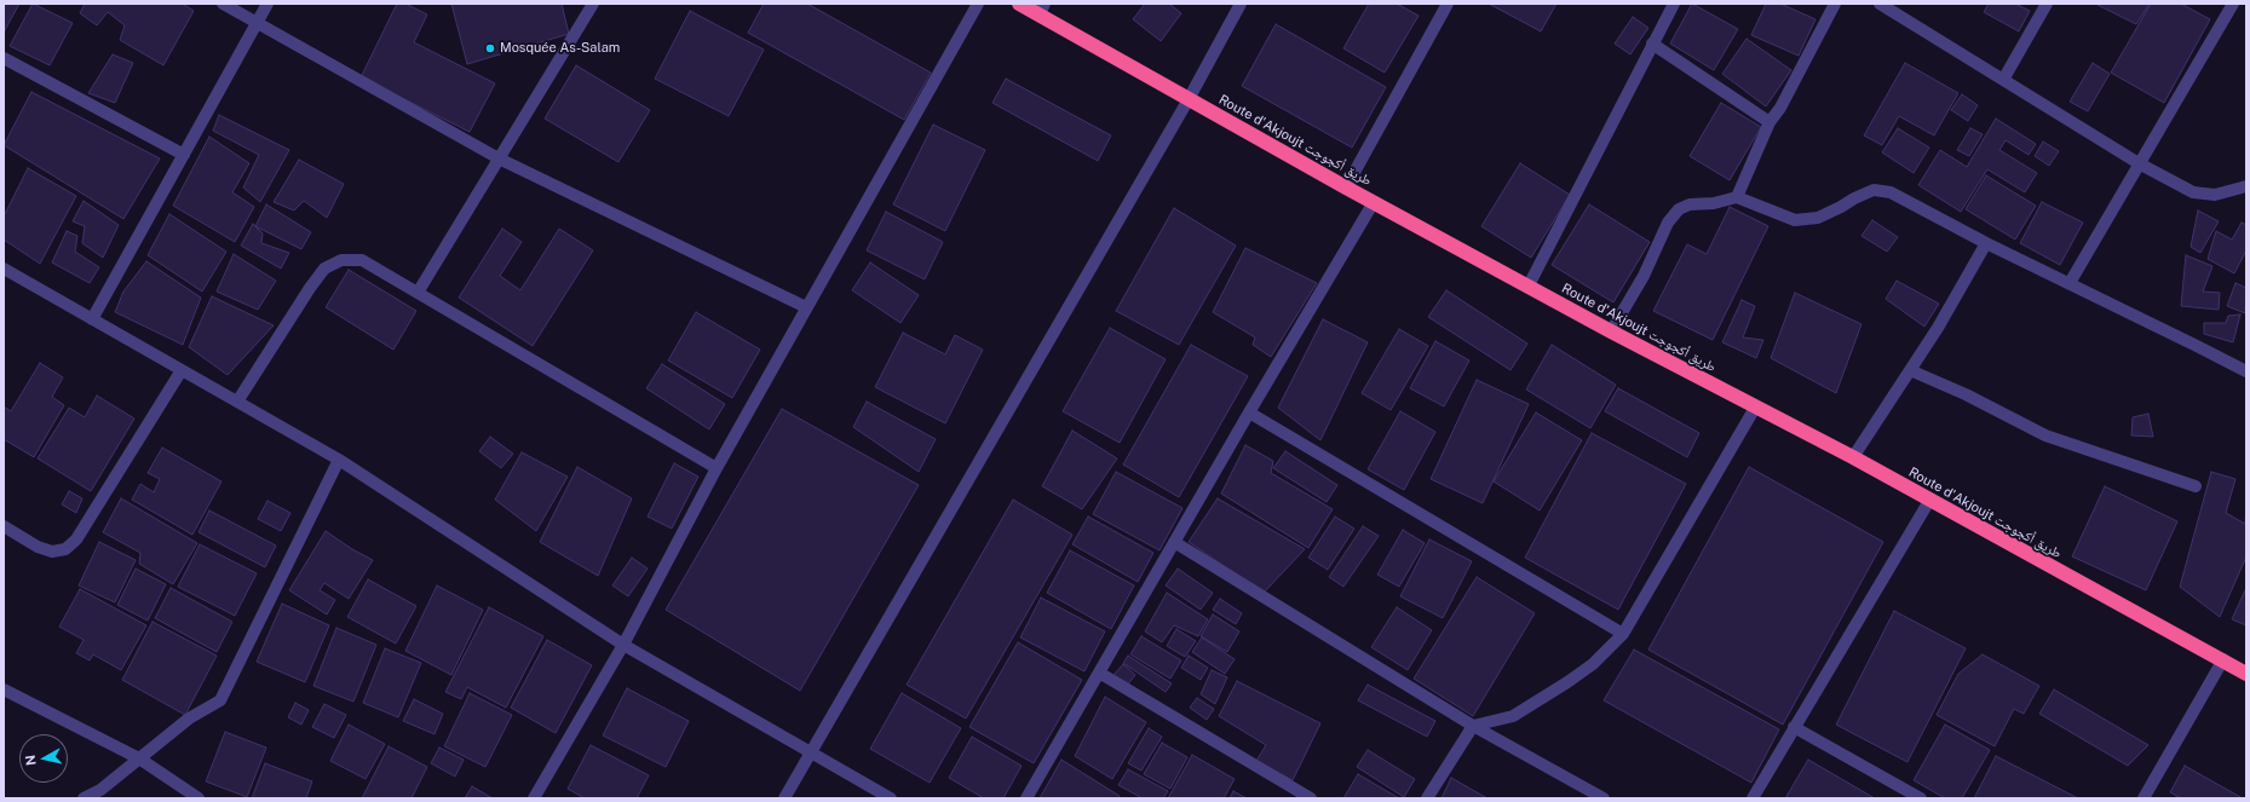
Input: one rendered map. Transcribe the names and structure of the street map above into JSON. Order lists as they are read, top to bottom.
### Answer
{
  "streets": {
    "highway": ["Route d'Akjoujt طريق أكجوجت"]
  },
  "places": ["Mosquée As-Salam"],
  "north": "left"
}
